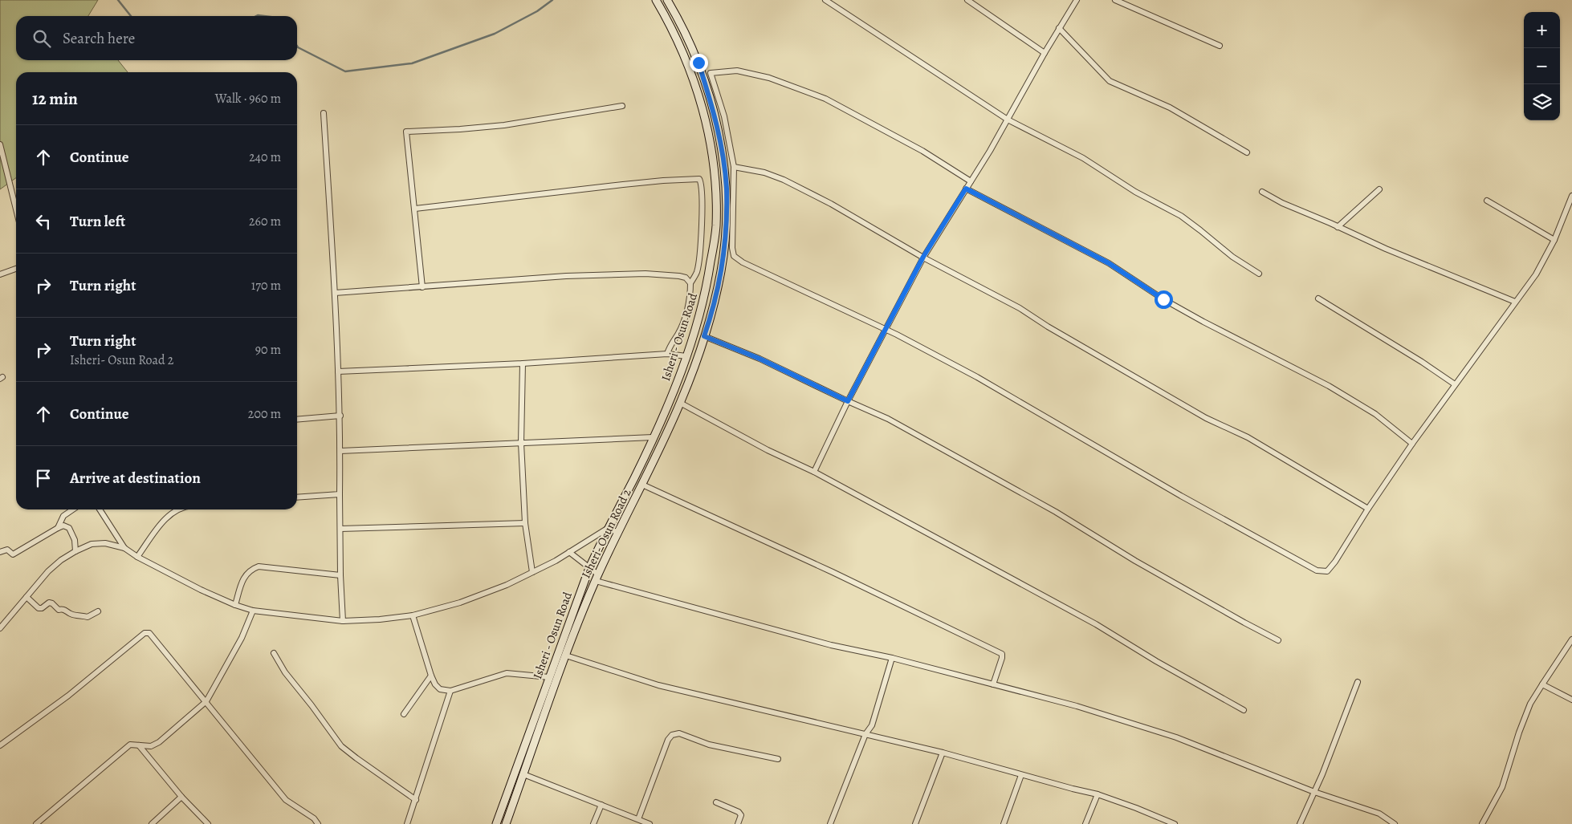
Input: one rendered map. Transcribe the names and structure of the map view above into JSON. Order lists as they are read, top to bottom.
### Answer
{
  "streets": {
    "main road": ["Isheri - Osun Road", "Isheri- Osun Road 2"]
  },
  "page": {
    "map_buttons": ["+", "−"],
    "search": "Search here",
    "heading": ["12 min", "Walk · 960 m"],
    "list": [
      ["Continue", "240 m"],
      ["Turn left", "260 m"],
      ["Turn right", "170 m"],
      ["Turn right", "Isheri- Osun Road 2", "90 m"],
      ["Continue", "200 m"],
      "Arrive at destination"
    ]
  }
}
